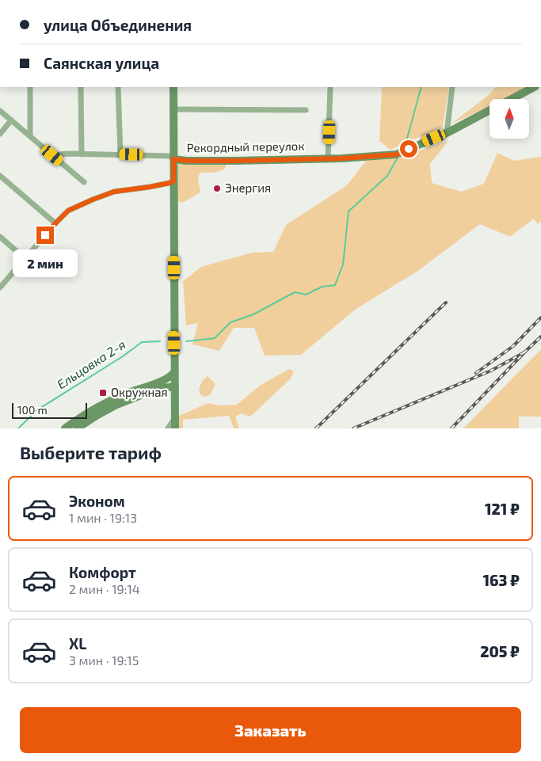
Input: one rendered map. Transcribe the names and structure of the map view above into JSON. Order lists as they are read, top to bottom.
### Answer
{
  "streets": {
    "main road": ["Рекордный переулок"]
  },
  "water": ["Ельцовка 2-я"],
  "places": {
    "other": ["Энергия"],
    "transit": ["Окружная"]
  },
  "scale_bar": "100 m",
  "north": "top",
  "page": {
    "banner": ["улица Объединения", "Саянская улица"],
    "bubble": "2 мин",
    "scale": "100 m",
    "heading": "Выберите тариф",
    "list": [
      {
        "name": "Эконом",
        "note": "1 мин · 19:13",
        "value": "121 ₽"
      },
      {
        "name": "Комфорт",
        "note": "2 мин · 19:14",
        "value": "163 ₽"
      },
      {
        "name": "XL",
        "note": "3 мин · 19:15",
        "value": "205 ₽"
      }
    ],
    "buttons": "Заказать"
  }
}
